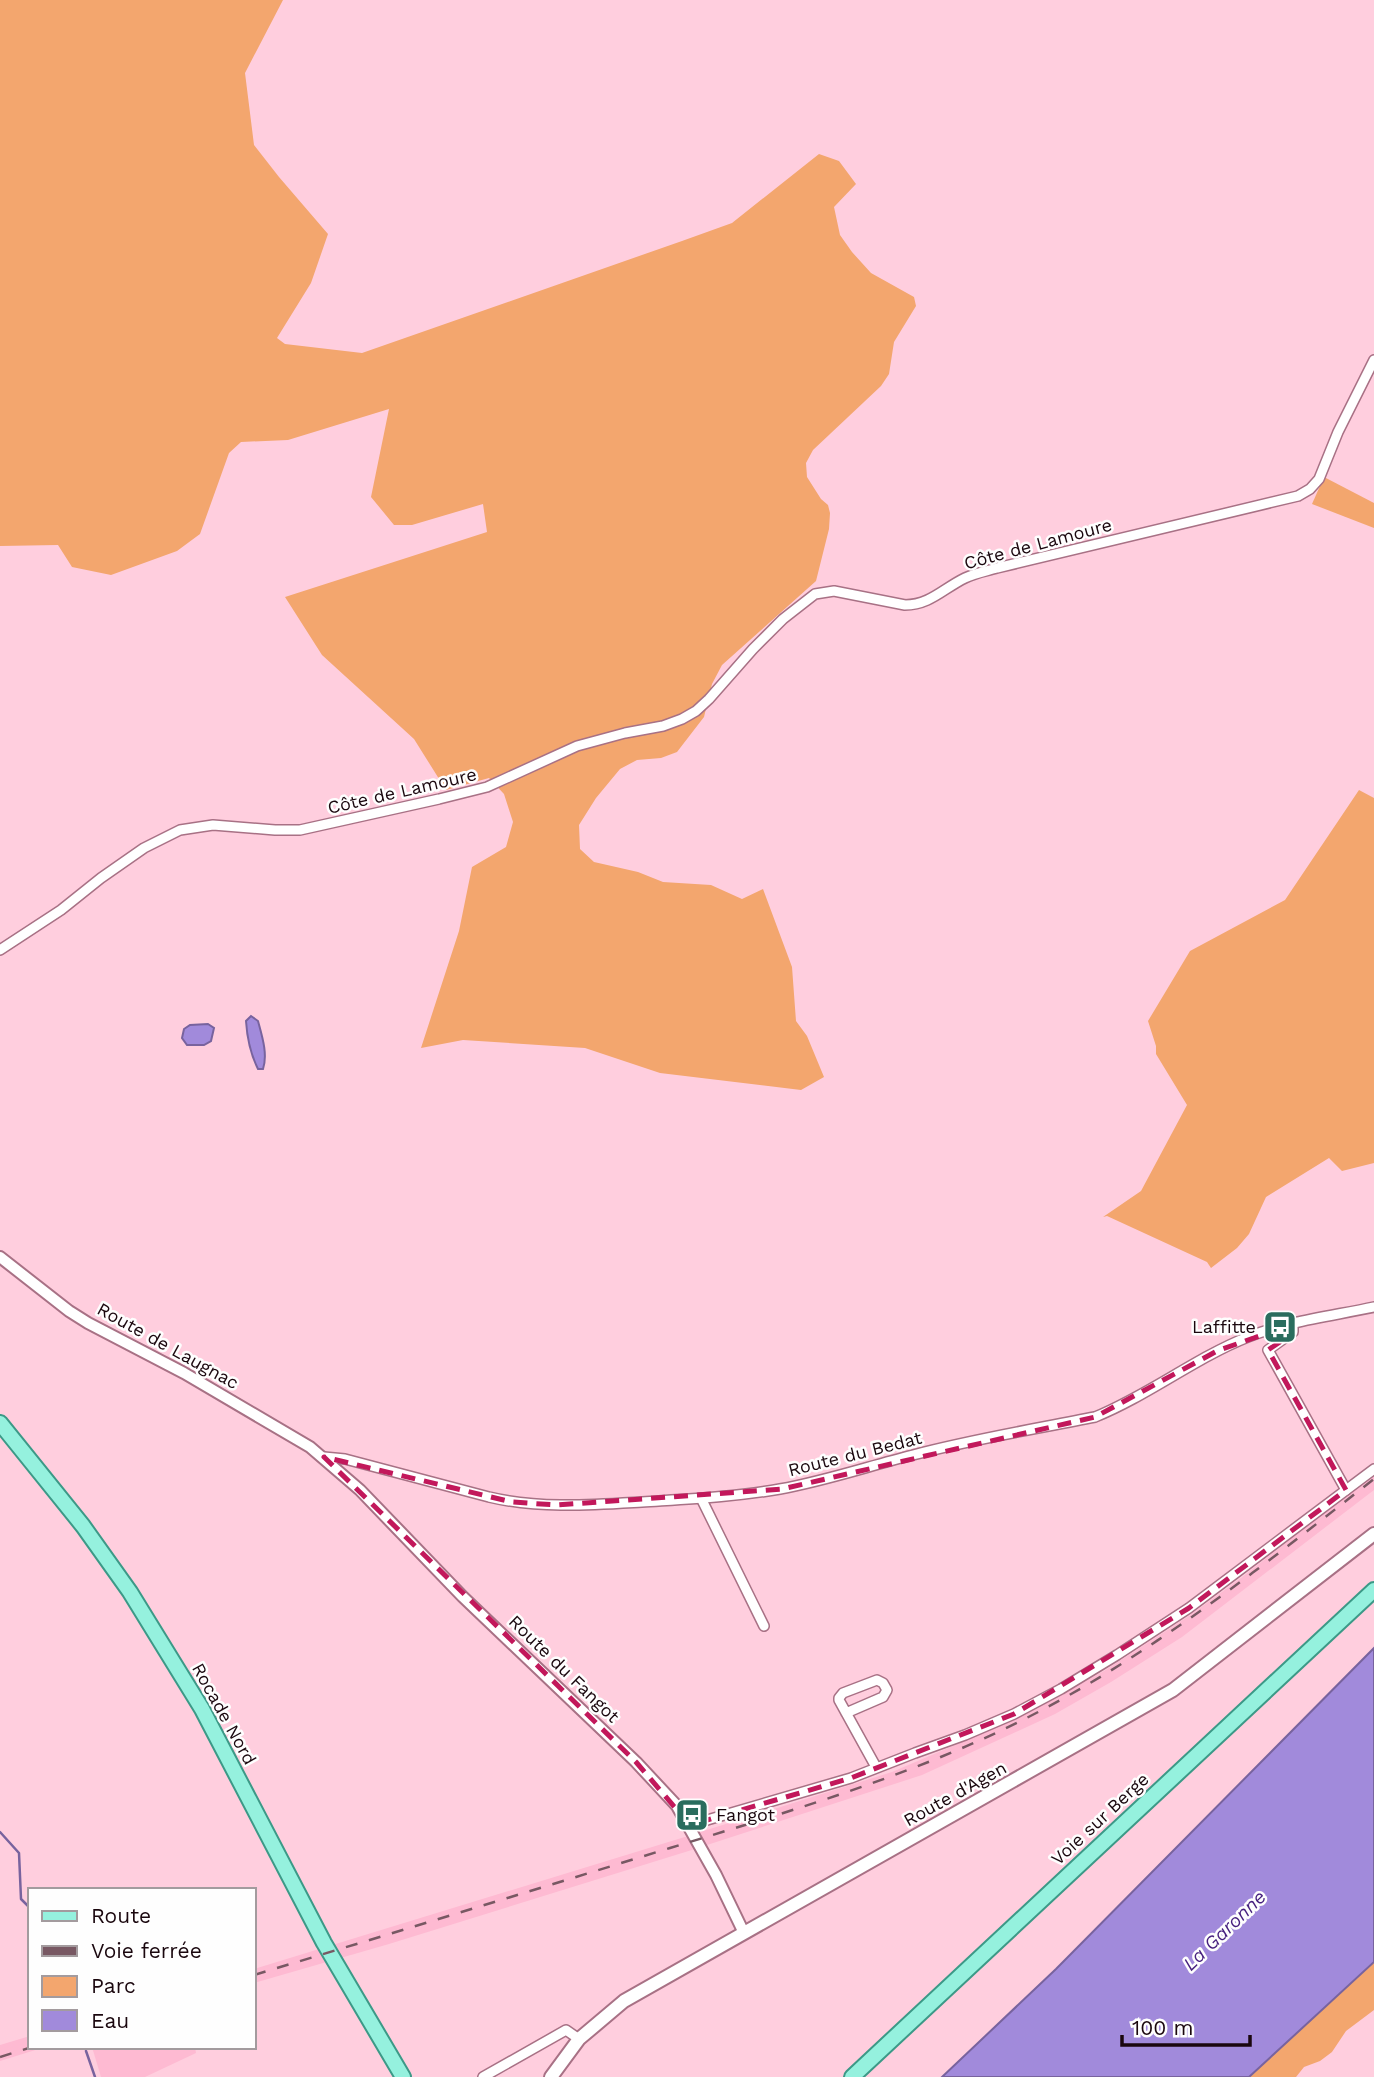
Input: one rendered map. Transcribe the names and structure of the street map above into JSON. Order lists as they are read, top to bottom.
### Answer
{
  "streets": {
    "main road": ["Rocade Nord", "Route d'Agen", "Voie sur Berge"],
    "street": [
      "Côte de Lamoure",
      "Route de Laugnac",
      "Route du Bedat",
      "Route du Fangot"
    ]
  },
  "crossings": [
    ["Route de Laugnac", "Route du Bedat"],
    ["Route de Laugnac", "Route du Fangot"],
    ["Route du Bedat", "Route du Fangot"],
    ["Route du Fangot", "Route d'Agen"]
  ],
  "water": ["La Garonne"],
  "places": {
    "bus stop": ["Laffitte", "Fangot"]
  },
  "legend": [
    "Route",
    "Voie ferrée",
    "Parc",
    "Eau"
  ],
  "scale_bar": "100 m"
}
